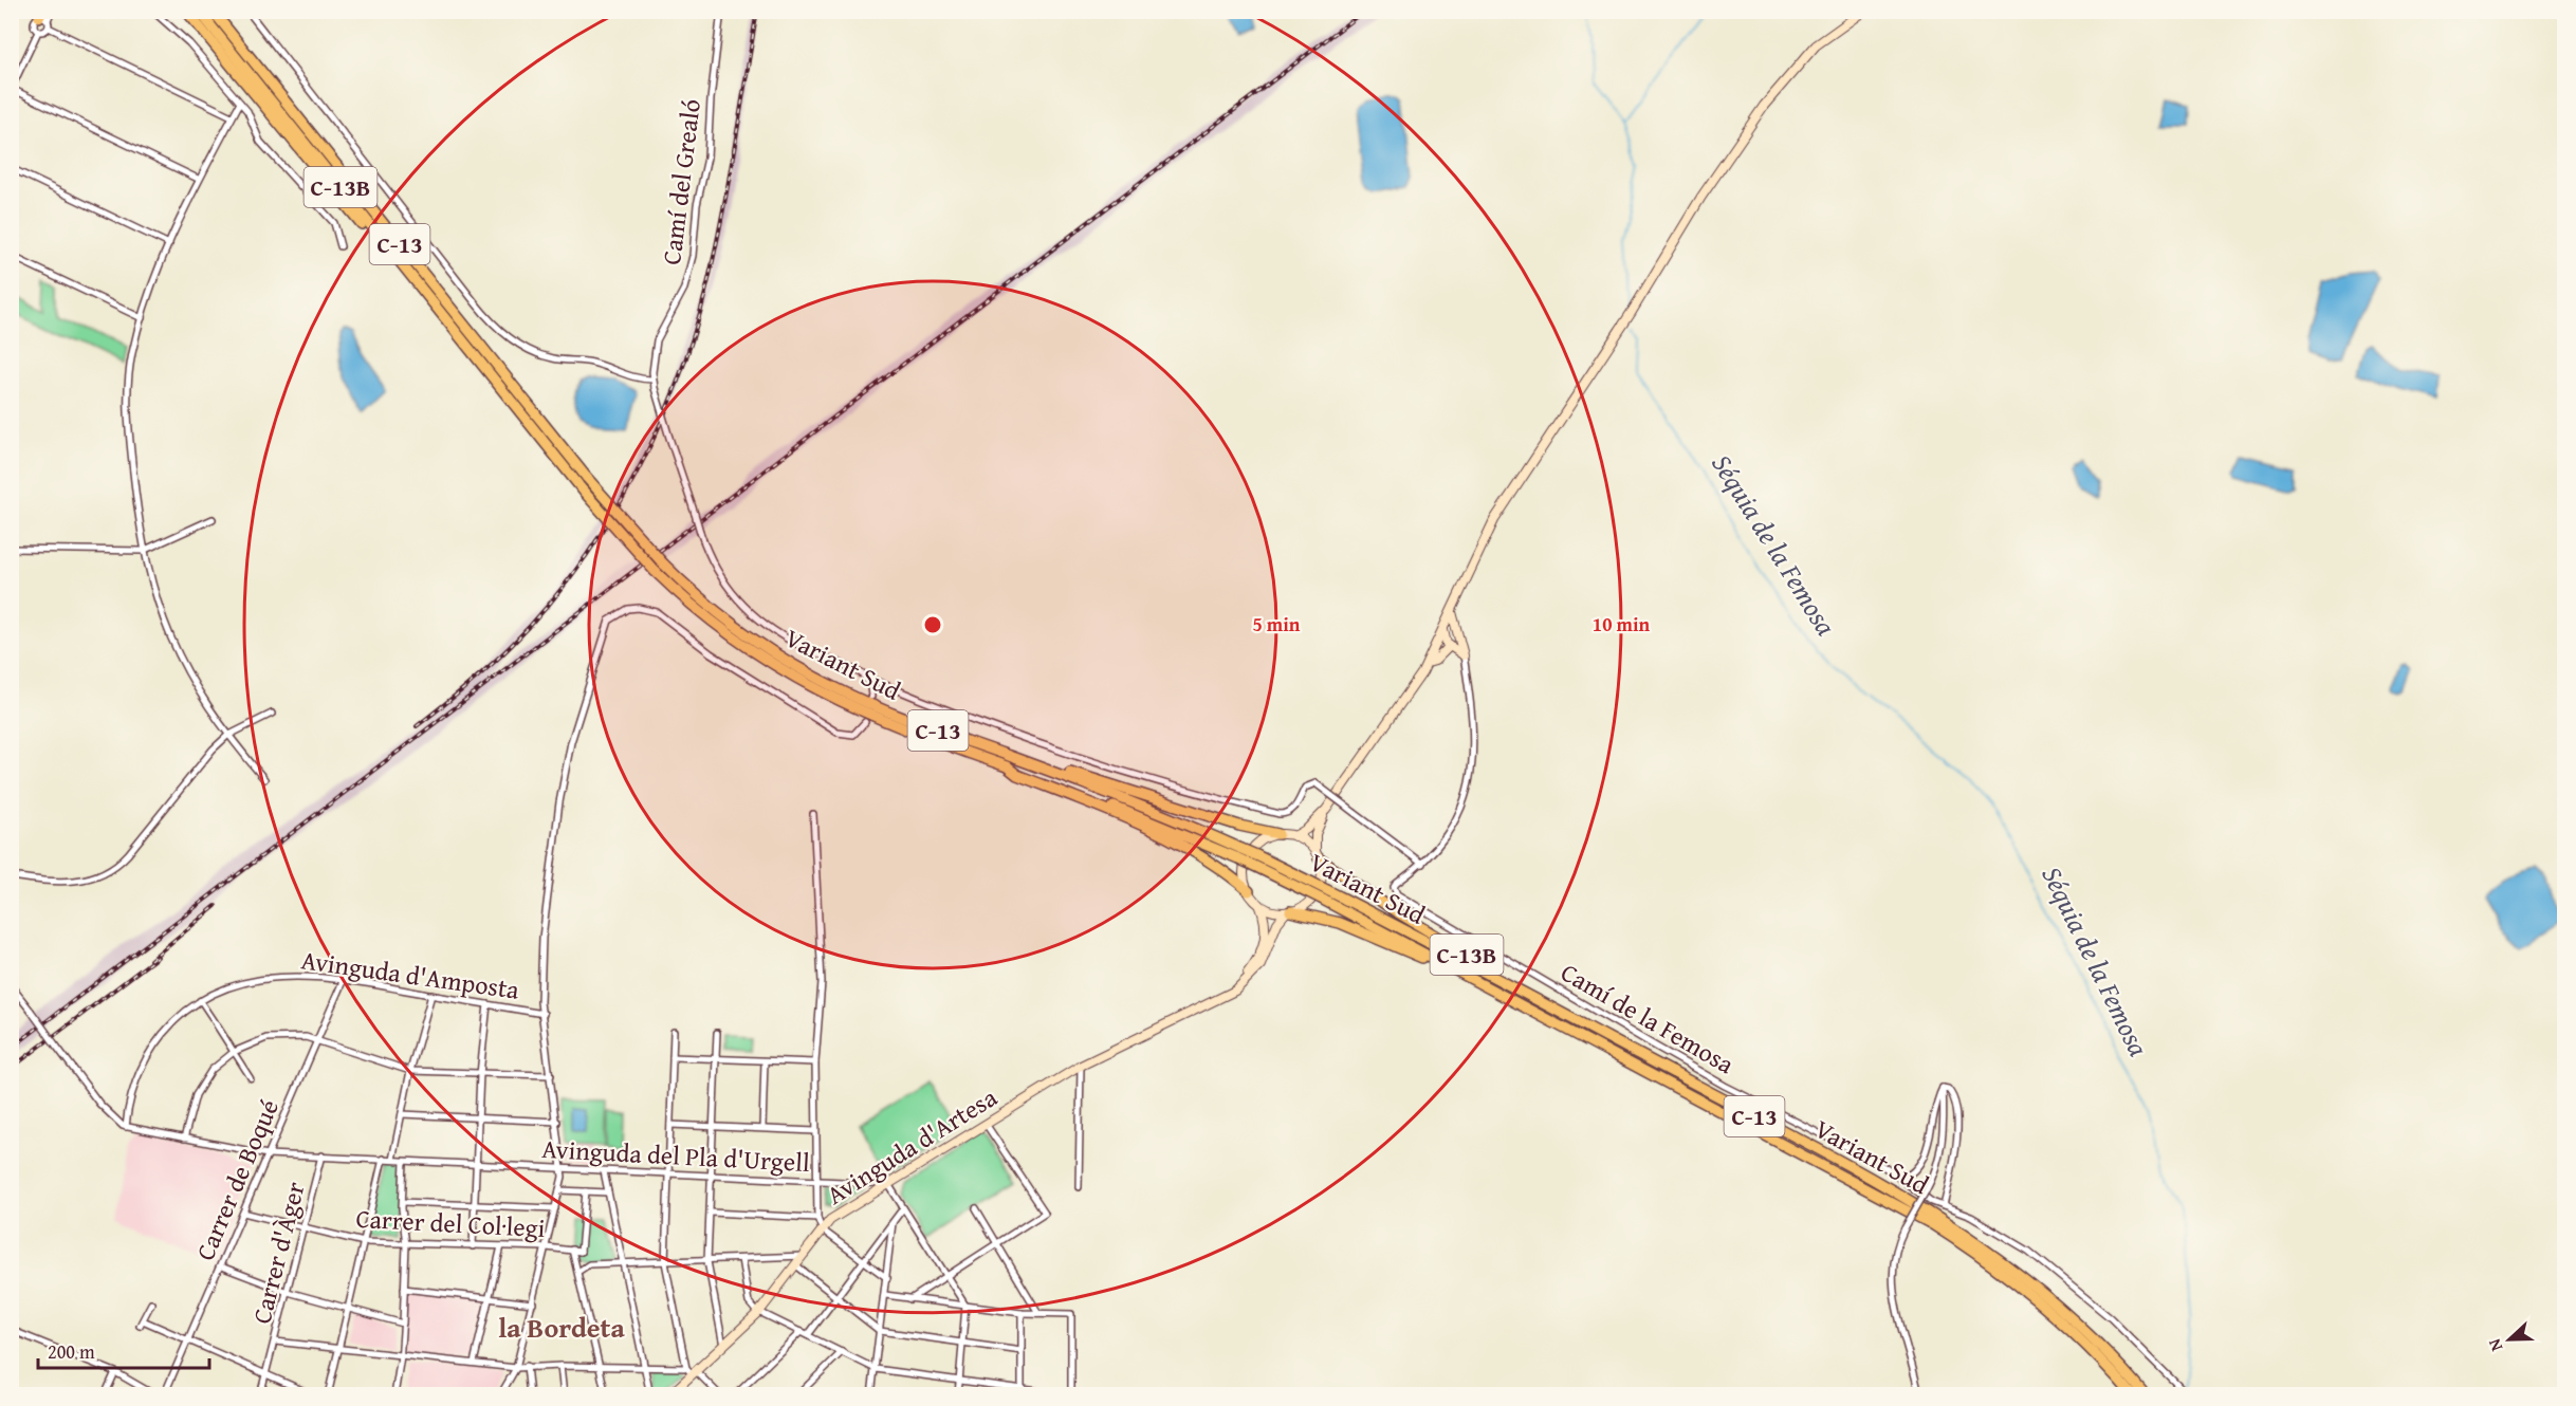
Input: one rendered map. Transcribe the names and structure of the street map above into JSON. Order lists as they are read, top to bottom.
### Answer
{
  "streets": {
    "highway": ["C-13B", "C-13", "Variant Sud"],
    "main road": ["Avinguda d'Artesa"],
    "street": [
      "Camí del Grealó",
      "Avinguda d'Amposta",
      "Camí de la Femosa",
      "Avinguda del Pla d'Urgell",
      "Carrer de Boqué",
      "Carrer del Col·legi",
      "Carrer d'Àger"
    ]
  },
  "crossings": [
    ["Camí del Grealó", "Camí de la Femosa"],
    ["C-13B", "C-13"],
    ["C-13B", "Variant Sud"],
    ["C-13", "Variant Sud"],
    ["Avinguda d'Amposta", "Carrer de Boqué"],
    ["Avinguda d'Artesa", "Avinguda del Pla d'Urgell"],
    ["Carrer de Boqué", "Carrer del Col·legi"],
    ["Carrer del Col·legi", "Carrer d'Àger"]
  ],
  "districts": ["la Bordeta"],
  "water": ["Séquia de la Femosa"],
  "scale_bar": "200 m",
  "north": "left",
  "rings": ["5 min", "10 min"]
}
